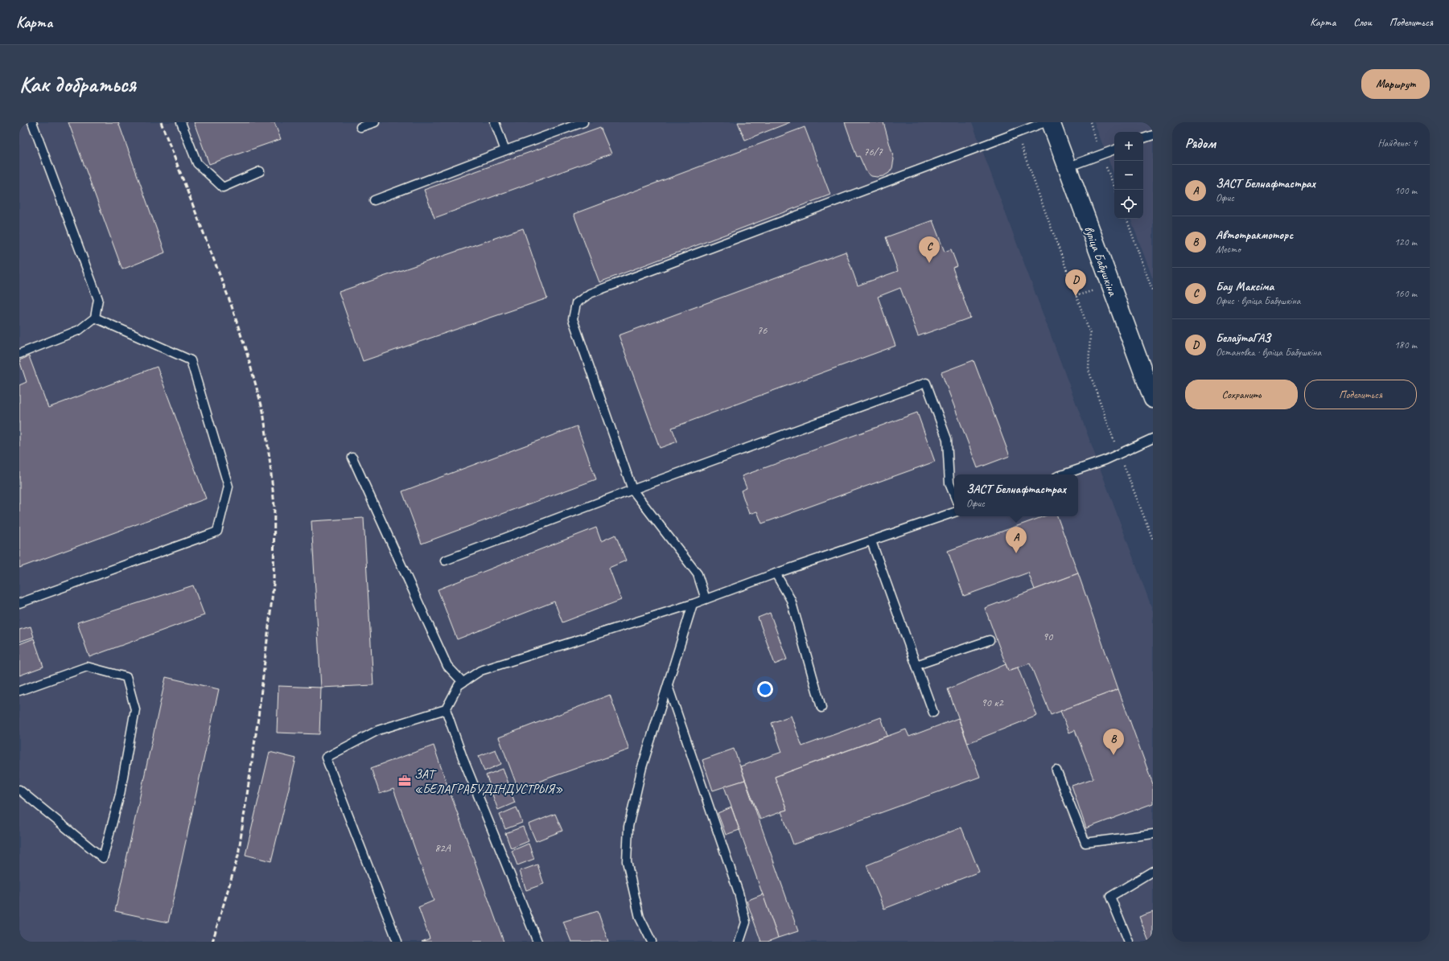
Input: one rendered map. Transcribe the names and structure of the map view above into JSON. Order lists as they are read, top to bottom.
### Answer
{
  "streets": {
    "street": ["вуліца Бабушкіна"]
  },
  "places": {
    "office": ["ЗАТ «БЕЛАГРАБУДIНДУСТРЫЯ»"]
  },
  "house_numbers": [
    "76/7",
    "76",
    "90",
    "90 к2",
    "82А"
  ],
  "page": {
    "header": "Карта",
    "nav": ["Карта", "Слои", "Поделиться"],
    "buttons": [
      "Маршрут",
      ["Сохранить", "Поделиться"]
    ],
    "title": "Как добраться",
    "heading": ["Рядом", "Найдено: 4"],
    "map_buttons": ["+", "−"],
    "list": [
      {
        "mark": "A",
        "name": "ЗАСТ Белнафтастрах",
        "note": "Офис",
        "value": "100 m"
      },
      {
        "mark": "B",
        "name": "Автотракмоторс",
        "note": "Место",
        "value": "120 m"
      },
      {
        "mark": "C",
        "name": "Бау Максіма",
        "note": "Офис · вуліца Бабушкіна",
        "value": "160 m"
      },
      {
        "mark": "D",
        "name": "БелаўтаГАЗ",
        "note": "Остановка · вуліца Бабушкіна",
        "value": "180 m"
      }
    ],
    "pins": [
      "C",
      "D",
      "A",
      "B"
    ],
    "popup": ["ЗАСТ Белнафтастрах", "Офис"]
  }
}
